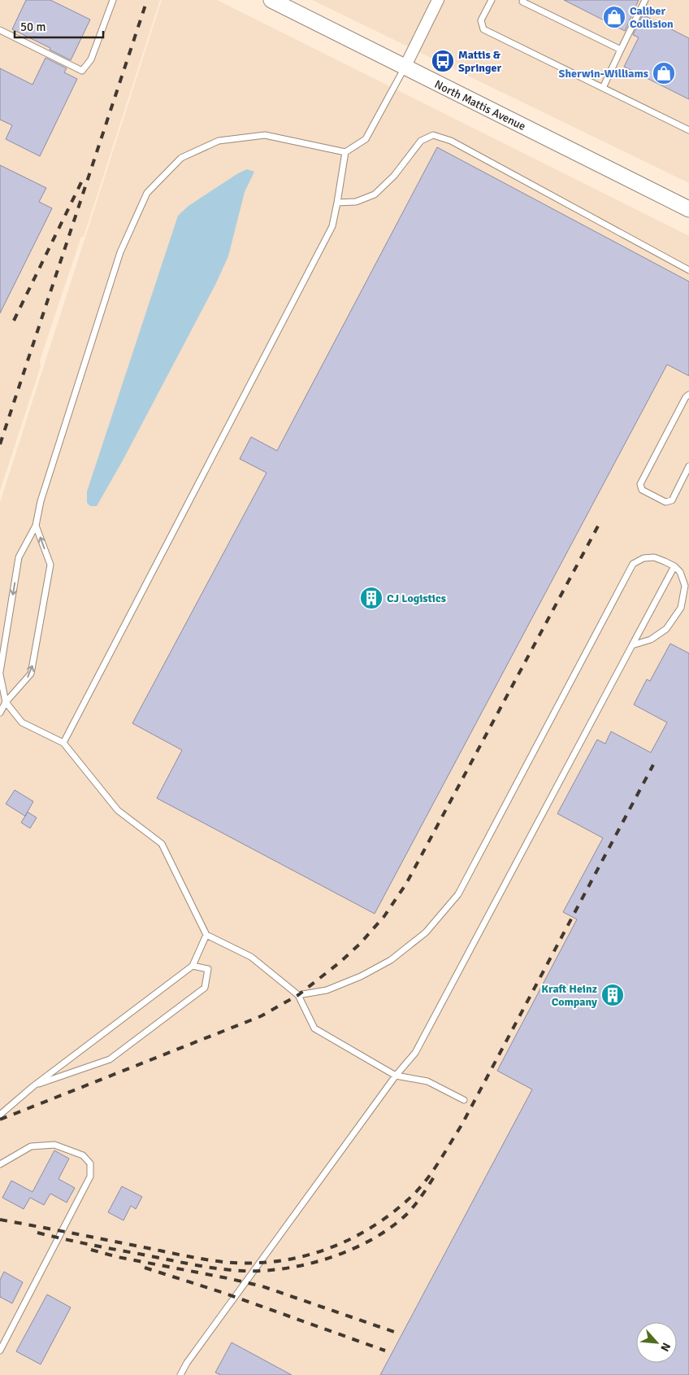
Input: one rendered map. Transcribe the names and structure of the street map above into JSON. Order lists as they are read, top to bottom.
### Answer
{
  "streets": {
    "main road": ["North Mattis Avenue"]
  },
  "places": {
    "shop": ["Caliber Collision", "Sherwin-Williams"],
    "bus stop": ["Mattis & Springer"],
    "building": ["CJ Logistics", "Kraft Heinz Company"]
  },
  "scale_bar": "50 m",
  "north": "bottom right"
}
